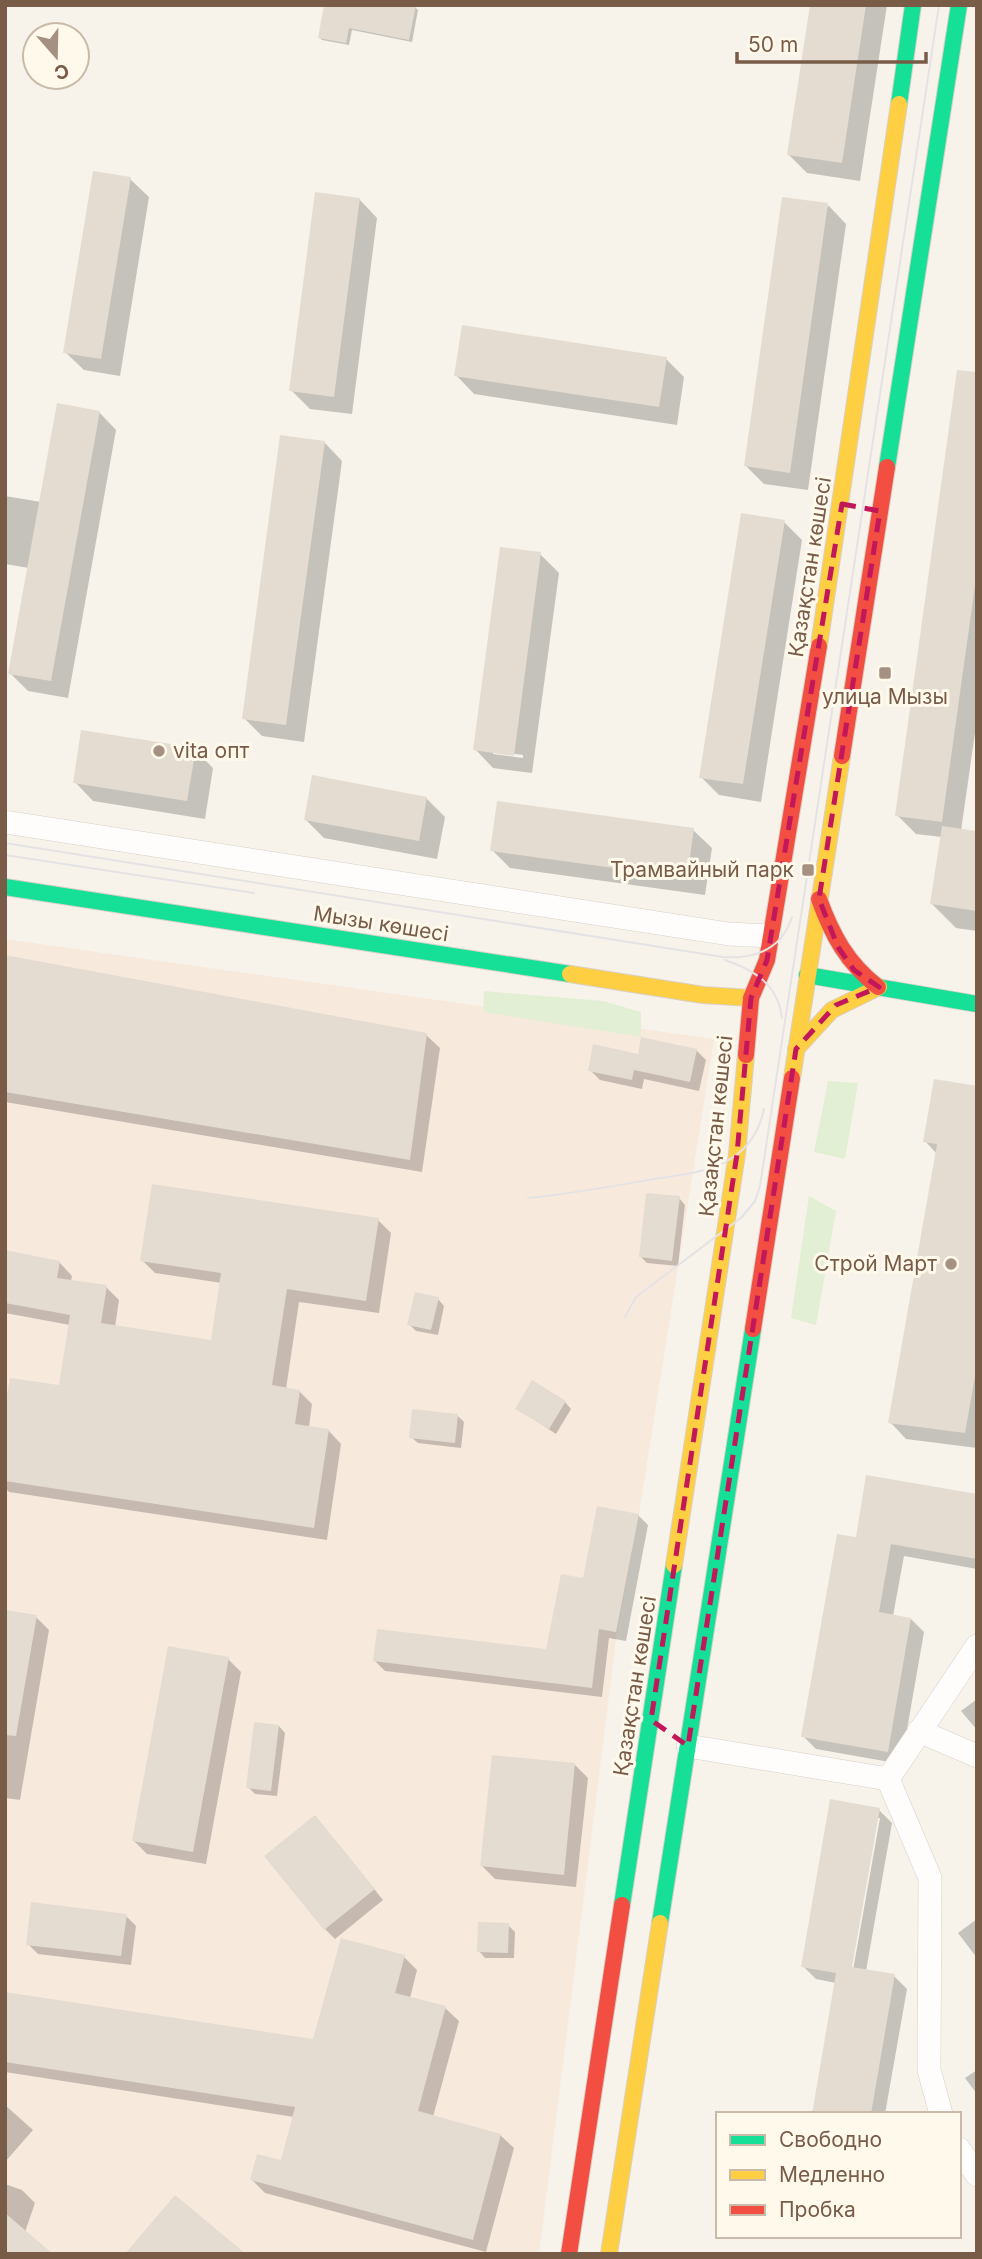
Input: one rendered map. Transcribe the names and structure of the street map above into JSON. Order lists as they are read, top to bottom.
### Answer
{
  "streets": {
    "main road": ["Қазақстан көшесі", "Мызы көшесі"]
  },
  "crossings": [
    ["Қазақстан көшесі", "Мызы көшесі"]
  ],
  "places": {
    "transit": ["улица Мызы", "Трамвайный парк"],
    "other": ["vita опт", "Строй Март"]
  },
  "legend": ["Свободно", "Медленно", "Пробка"],
  "scale_bar": "50 m",
  "north": "bottom"
}
